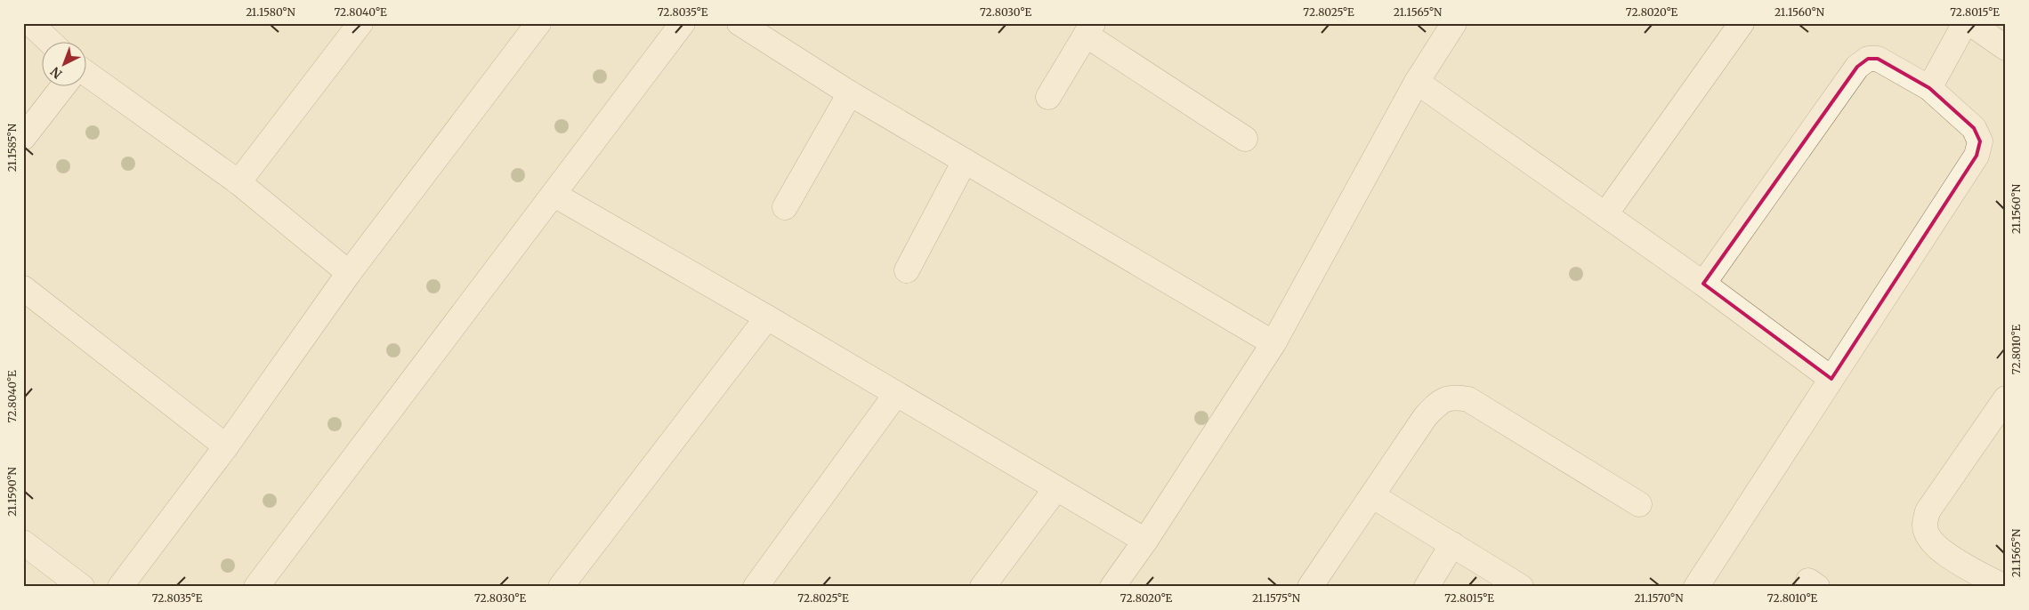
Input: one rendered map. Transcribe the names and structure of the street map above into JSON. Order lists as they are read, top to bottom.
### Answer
{
  "north": "bottom left",
  "coordinates": [
    "21.1580°N",
    "72.8040°E",
    "72.8035°E",
    "72.8030°E",
    "72.8025°E",
    "21.1565°N",
    "72.8020°E",
    "21.1560°N",
    "72.8015°E",
    "21.1585°N",
    "72.8010°E",
    "21.1590°N",
    "21.1575°N",
    "21.1570°N"
  ]
}
